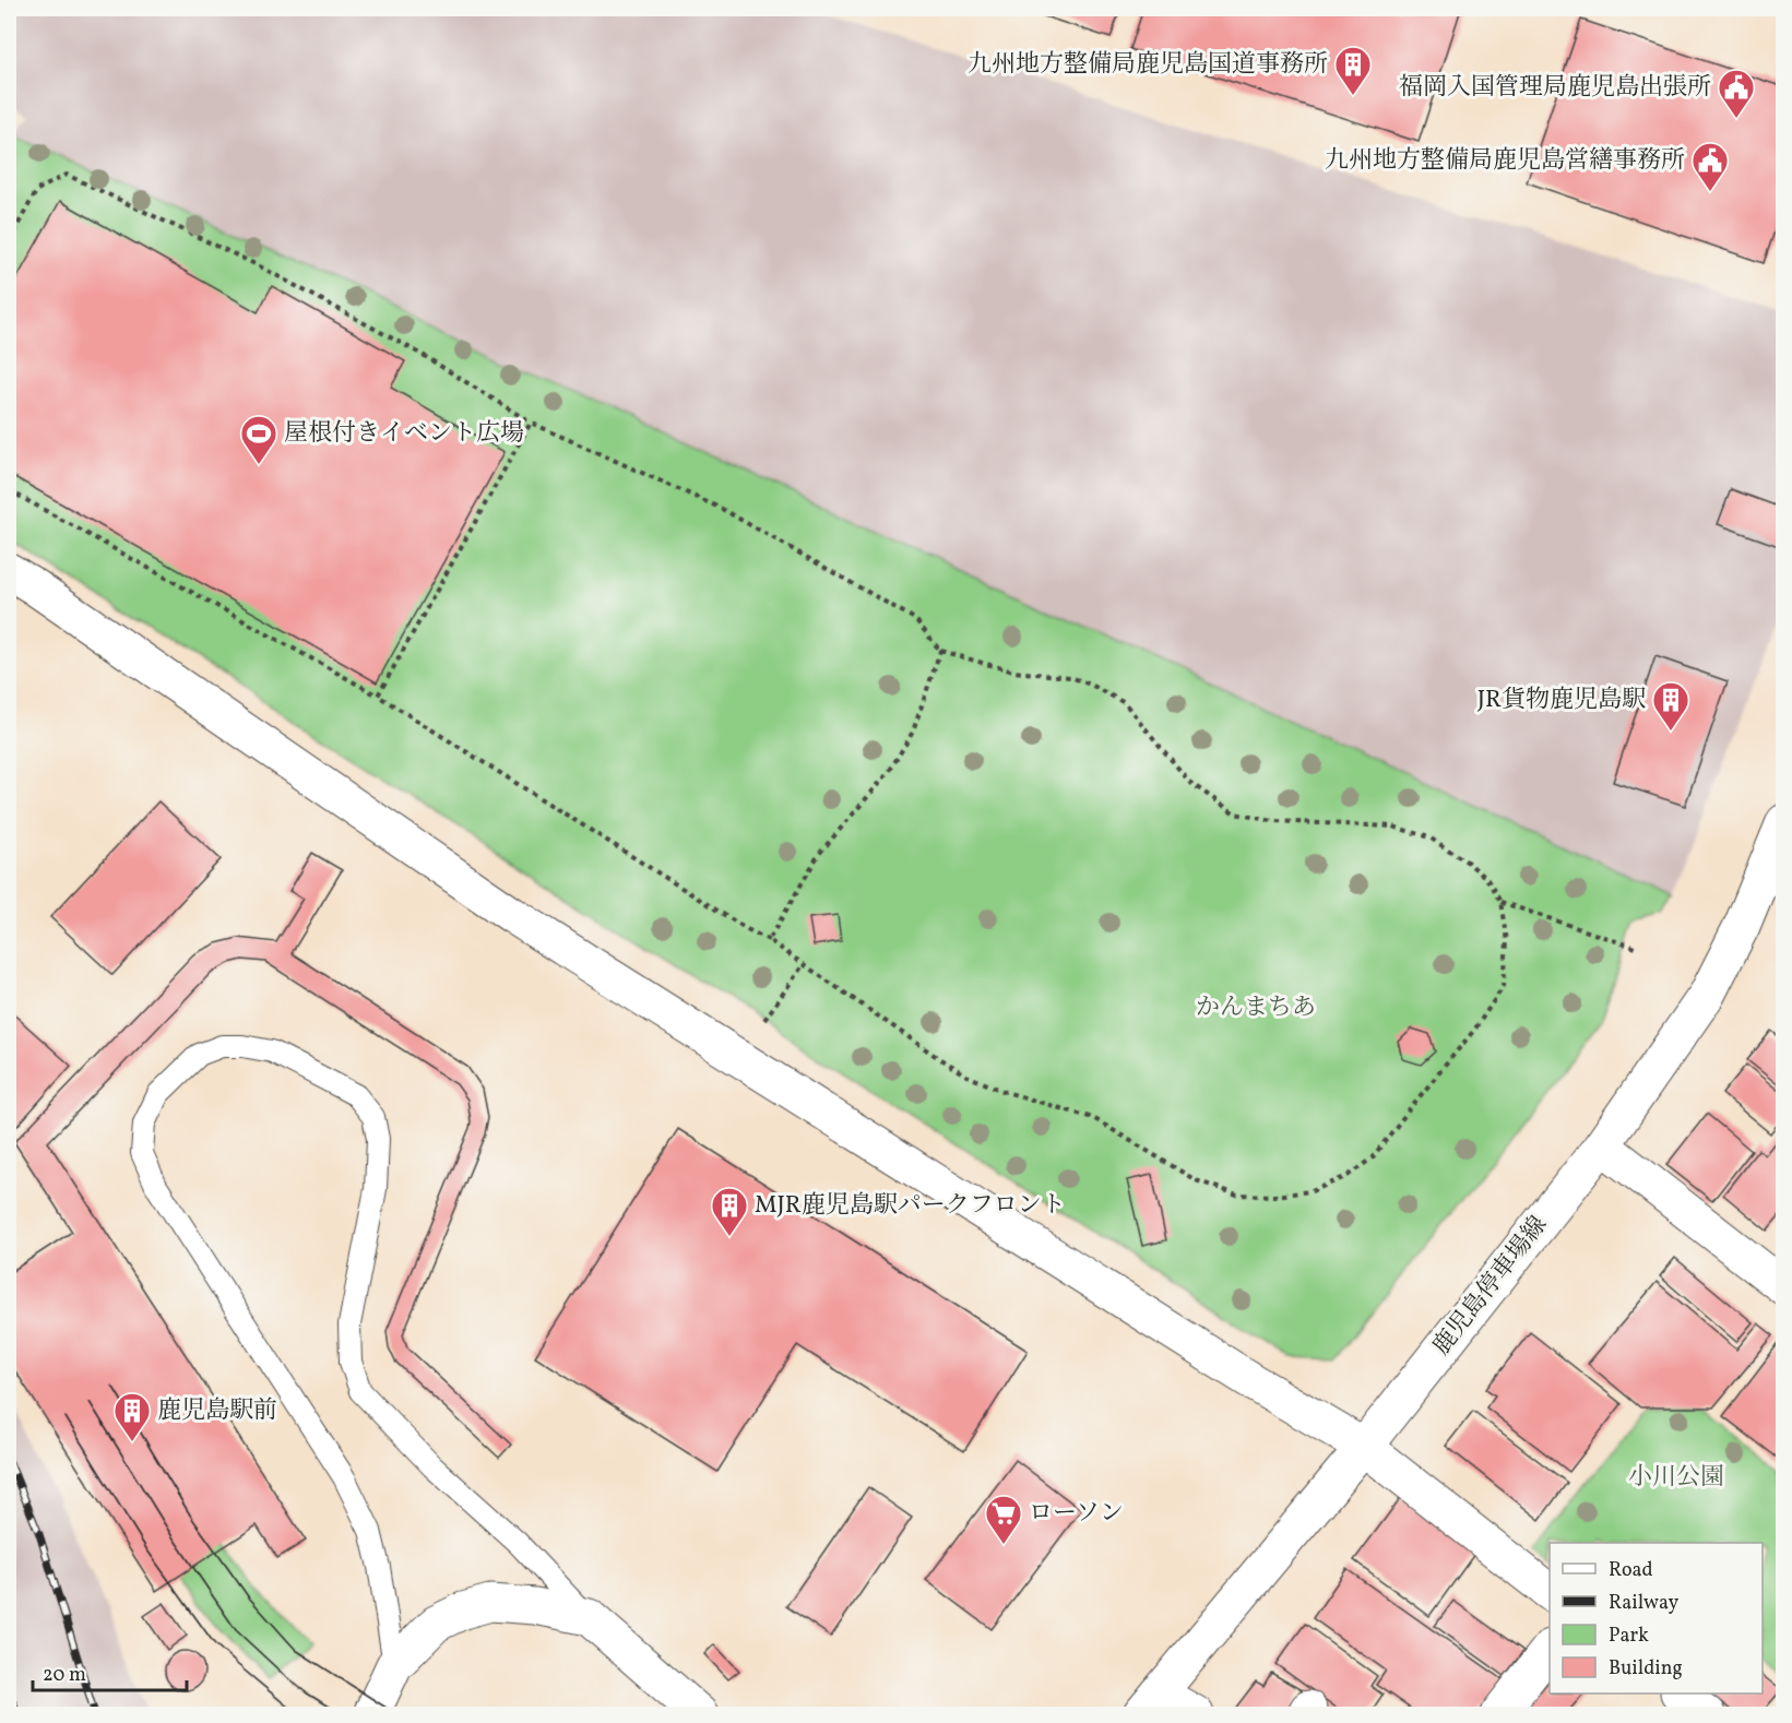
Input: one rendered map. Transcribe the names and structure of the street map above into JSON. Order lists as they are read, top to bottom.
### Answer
{
  "streets": {
    "street": ["鹿児島停車場線"]
  },
  "parks": ["かんまちあ", "小川公園"],
  "places": {
    "building": [
      "九州地方整備局鹿児島国道事務所",
      "JR貨物鹿児島駅",
      "MJR鹿児島駅パークフロント",
      "鹿児島駅前"
    ],
    "public building": ["福岡入国管理局鹿児島出張所", "九州地方整備局鹿児島営繕事務所"],
    "sports": ["屋根付きイベント広場"],
    "supermarket": ["ローソン"]
  },
  "legend": [
    "Road",
    "Railway",
    "Park",
    "Building"
  ],
  "scale_bar": "20 m"
}
